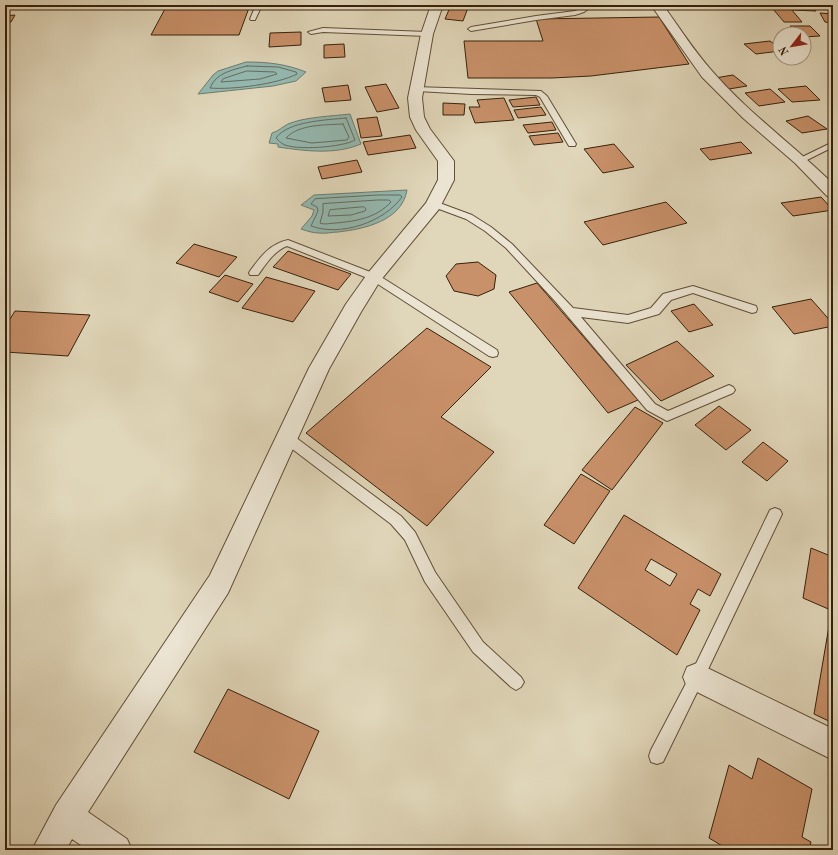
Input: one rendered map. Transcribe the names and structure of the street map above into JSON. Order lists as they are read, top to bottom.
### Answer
{
  "north": "bottom left"
}
